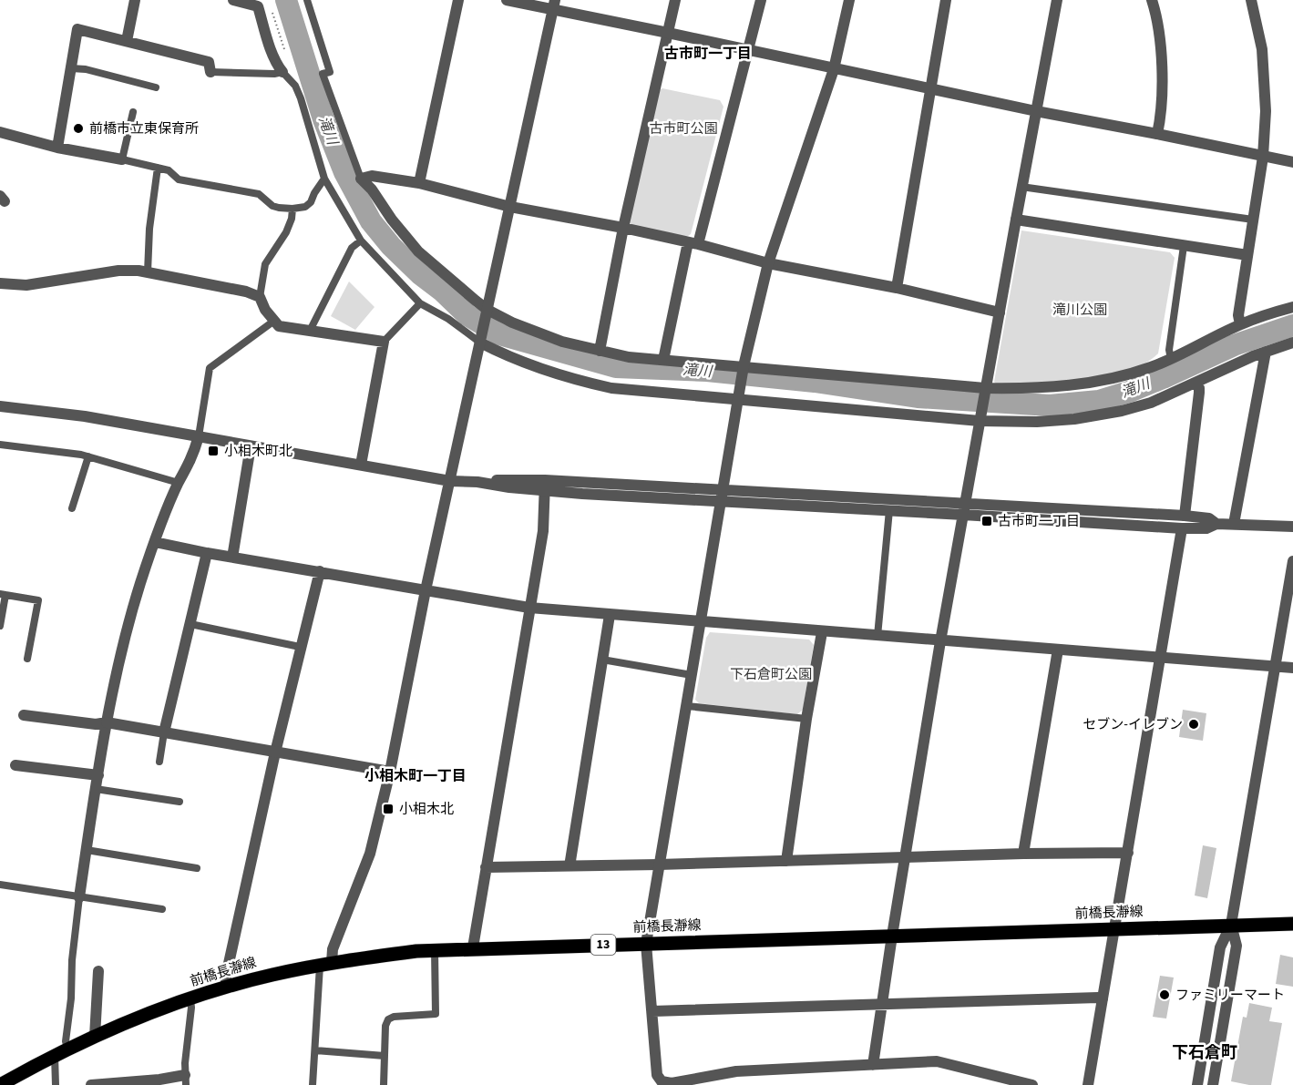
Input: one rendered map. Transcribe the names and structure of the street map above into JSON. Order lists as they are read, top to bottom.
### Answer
{
  "streets": {
    "main road": ["前橋長瀞線", "13"]
  },
  "districts": ["古市町一丁目", "小相木町一丁目", "下石倉町"],
  "water": ["滝川"],
  "parks": ["古市町公園", "滝川公園", "下石倉町公園"],
  "places": {
    "other": ["前橋市立東保育所", "セブン-イレブン", "ファミリーマート"],
    "transit": ["小相木町北", "古市町一丁目", "小相木北"]
  }
}
